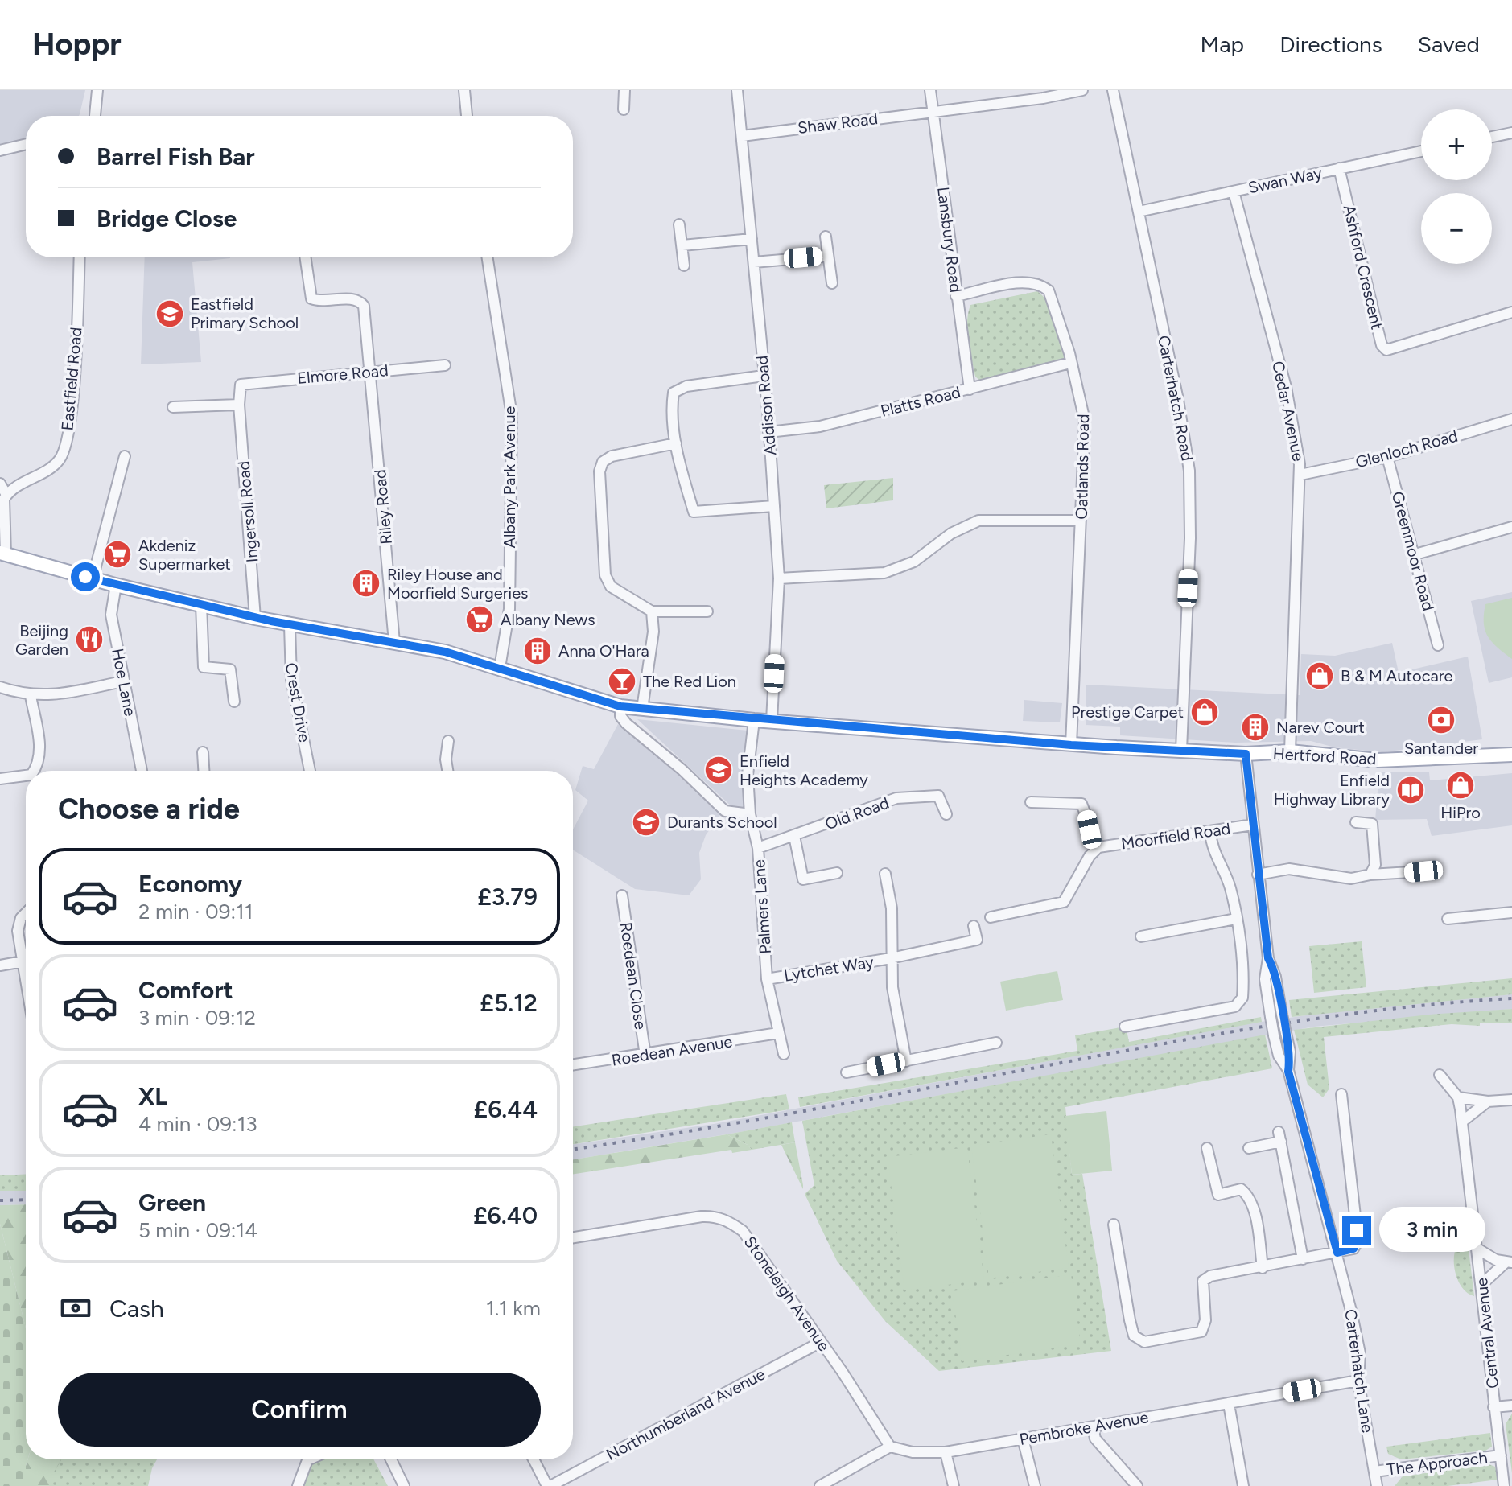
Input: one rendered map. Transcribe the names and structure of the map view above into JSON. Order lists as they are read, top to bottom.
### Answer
{
  "streets": {
    "main road": ["Hertford Road"],
    "street": [
      "Shaw Road",
      "Swan Way",
      "Lansbury Road",
      "Ashford Crescent",
      "Elmore Road",
      "Eastfield Road",
      "Carterhatch Road",
      "Platts Road",
      "Addison Road",
      "Cedar Avenue",
      "Glenloch Road",
      "Oatlands Road",
      "Albany Park Avenue",
      "Riley Road",
      "Ingersoll Road",
      "Greenmoor Road",
      "Hoe Lane",
      "Crest Drive",
      "Old Road",
      "Moorfield Road",
      "Palmers Lane",
      "Lytchet Way",
      "Roedean Close",
      "Roedean Avenue",
      "Stoneleigh Avenue",
      "Central Avenue",
      "Carterhatch Lane",
      "Northumberland Avenue",
      "Pembroke Avenue",
      "The Approach"
    ]
  },
  "crossings": [
    ["Shaw Road", "Lansbury Road"],
    ["Shaw Road", "Addison Road"],
    ["Swan Way", "Ashford Crescent"],
    ["Swan Way", "Carterhatch Road"],
    ["Swan Way", "Cedar Avenue"],
    ["Lansbury Road", "Platts Road"],
    ["Lansbury Road", "Oatlands Road"],
    ["Elmore Road", "Riley Road"],
    ["Elmore Road", "Ingersoll Road"],
    ["Carterhatch Road", "Hertford Road"],
    ["Platts Road", "Addison Road"],
    ["Platts Road", "Oatlands Road"],
    ["Addison Road", "Hertford Road"],
    ["Cedar Avenue", "Glenloch Road"],
    ["Cedar Avenue", "Hertford Road"],
    ["Glenloch Road", "Greenmoor Road"],
    ["Oatlands Road", "Hertford Road"],
    ["Albany Park Avenue", "Hertford Road"],
    ["Riley Road", "Hertford Road"],
    ["Ingersoll Road", "Hertford Road"],
    ["Hoe Lane", "Hertford Road"],
    ["Crest Drive", "Hertford Road"],
    ["Hertford Road", "Palmers Lane"],
    ["Hertford Road", "Carterhatch Lane"],
    ["Old Road", "Palmers Lane"],
    ["Moorfield Road", "Carterhatch Lane"],
    ["Palmers Lane", "Lytchet Way"],
    ["Palmers Lane", "Roedean Avenue"],
    ["Roedean Close", "Roedean Avenue"],
    ["Stoneleigh Avenue", "Northumberland Avenue"],
    ["Stoneleigh Avenue", "Pembroke Avenue"],
    ["Central Avenue", "The Approach"],
    ["Carterhatch Lane", "Pembroke Avenue"],
    ["Carterhatch Lane", "The Approach"]
  ],
  "places": {
    "school or university": ["Eastfield Primary School", "Enfield Heights Academy", "Durants School"],
    "supermarket": ["Akdeniz Supermarket", "Albany News"],
    "building": ["Riley House and Moorfield Surgeries", "Anna O'Hara", "Narev Court"],
    "restaurant": ["Beijing Garden"],
    "shop": ["B & M Autocare", "Prestige Carpet", "HiPro"],
    "bar": ["The Red Lion"],
    "bank": ["Santander"],
    "library": ["Enfield Highway Library"]
  },
  "page": {
    "header": "Hoppr",
    "nav": ["Map", "Directions", "Saved"],
    "map_buttons": ["+", "−"],
    "banner": ["Barrel Fish Bar", "Bridge Close"],
    "heading": "Choose a ride",
    "list": [
      {
        "name": "Economy",
        "note": "2 min · 09:11",
        "value": "£3.79"
      },
      {
        "name": "Comfort",
        "note": "3 min · 09:12",
        "value": "£5.12"
      },
      {
        "name": "XL",
        "note": "4 min · 09:13",
        "value": "£6.44"
      },
      {
        "name": "Green",
        "note": "5 min · 09:14",
        "value": "£6.40"
      }
    ],
    "bubble": "3 min",
    "pay": ["Cash", "1.1 km"],
    "buttons": "Confirm"
  }
}
